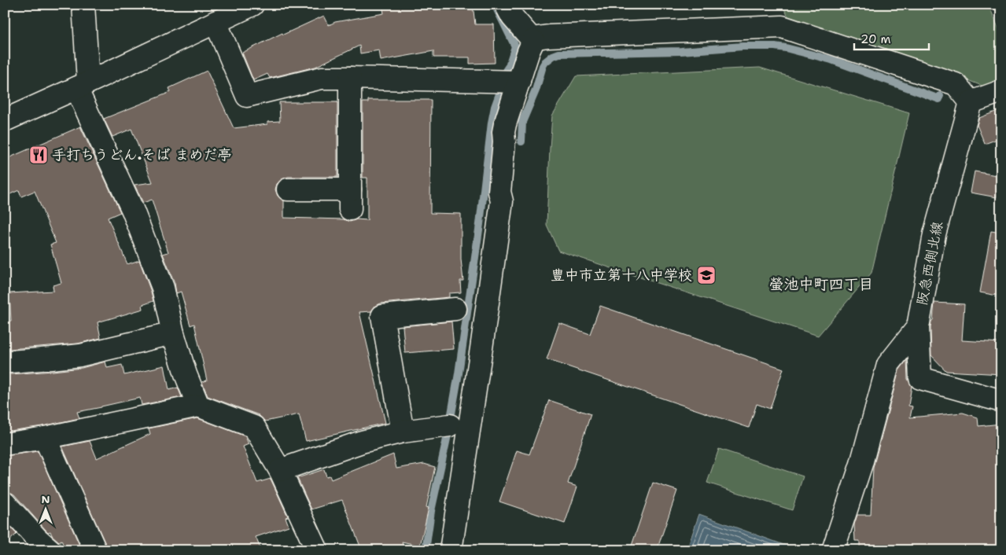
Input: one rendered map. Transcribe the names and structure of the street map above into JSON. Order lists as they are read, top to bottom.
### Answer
{
  "streets": {
    "street": ["阪急西側北線"]
  },
  "districts": ["螢池中町四丁目"],
  "places": {
    "restaurant": ["手打ちうどん.そば まめだ亭"],
    "school or university": ["豊中市立第十八中学校"]
  },
  "scale_bar": "20 m",
  "north": "top"
}
